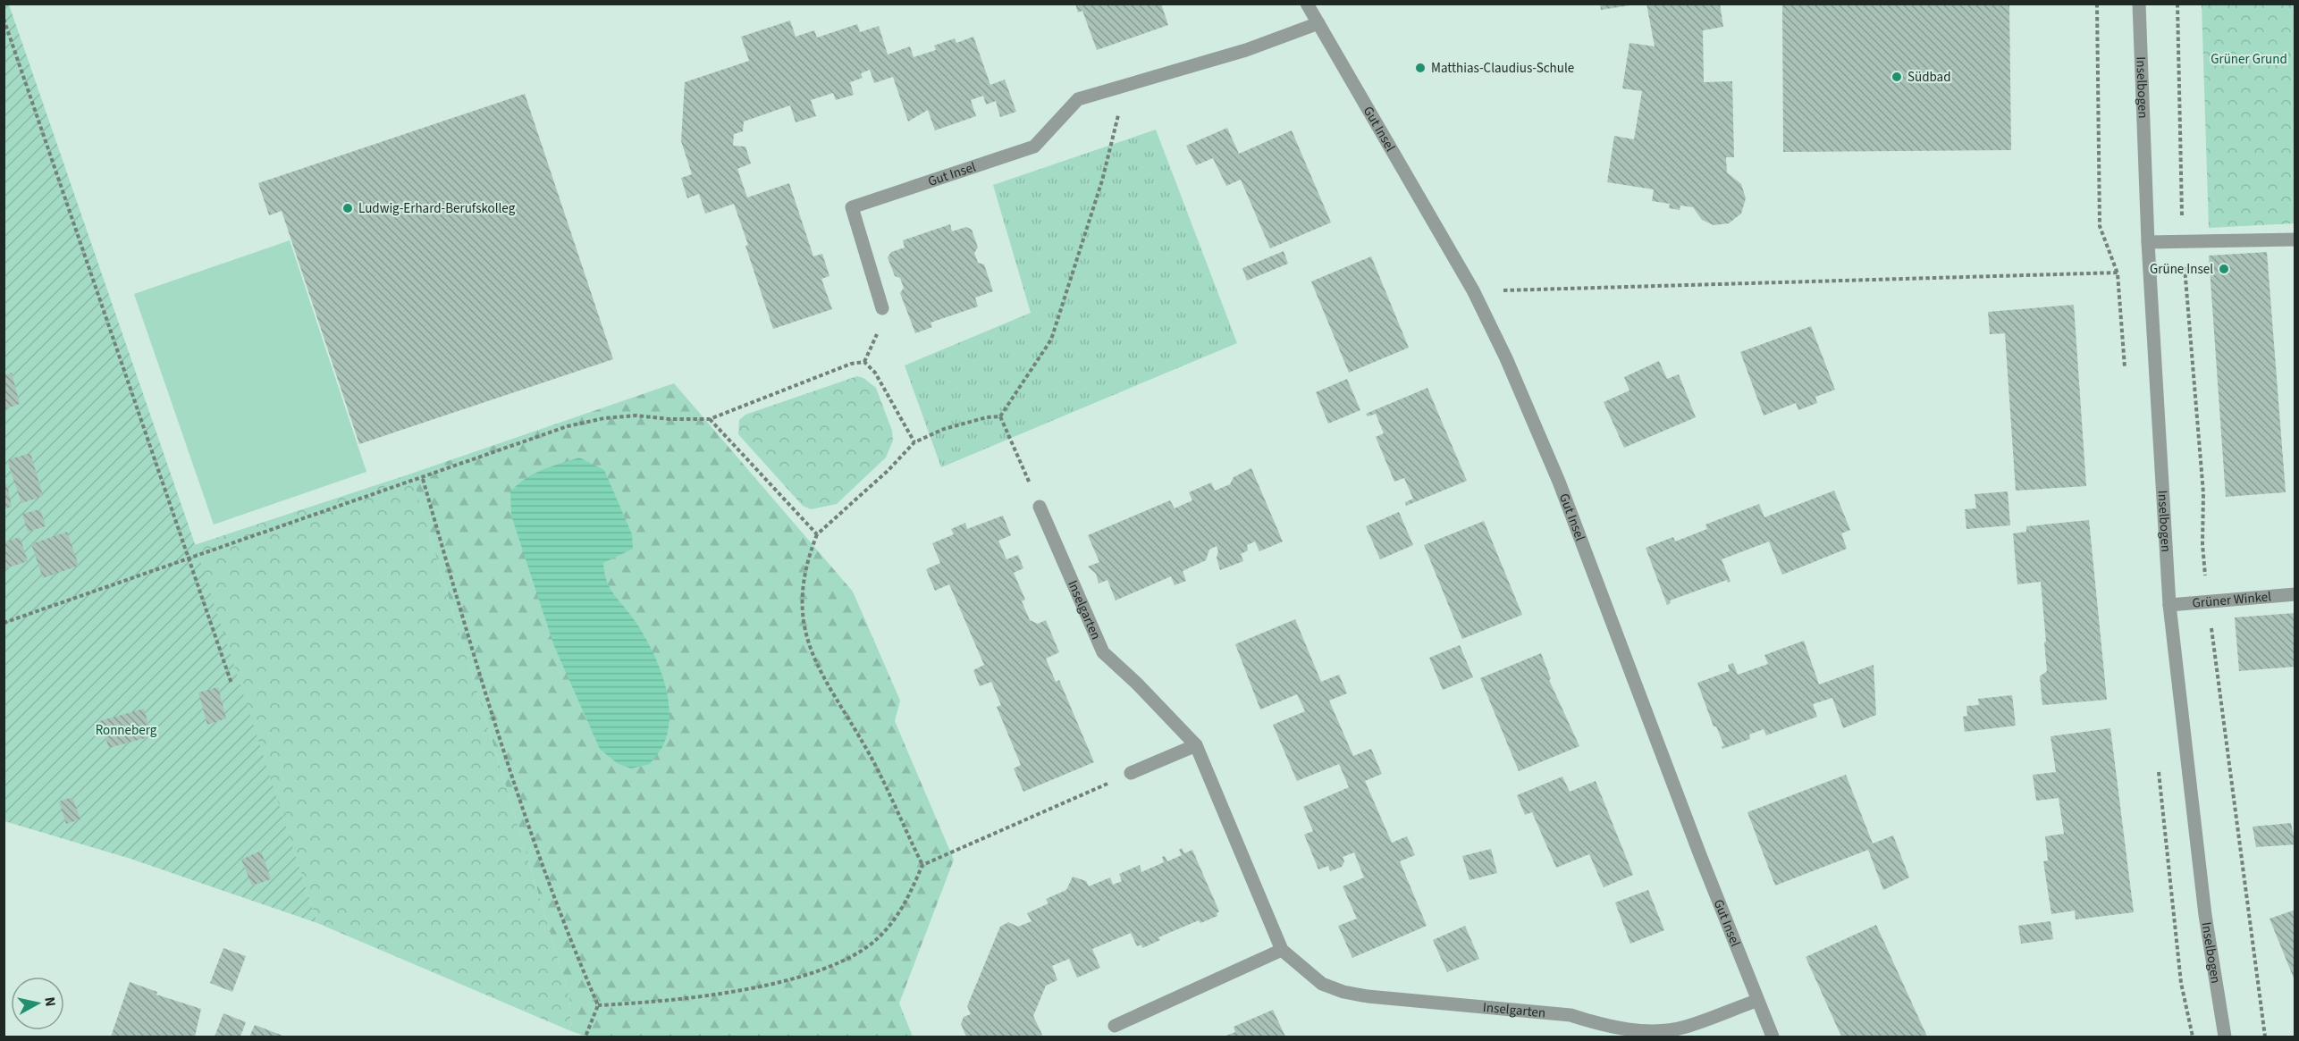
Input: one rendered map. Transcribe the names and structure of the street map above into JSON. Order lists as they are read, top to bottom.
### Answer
{
  "streets": {
    "street": [
      "Inselbogen",
      "Gut Insel",
      "Grüner Winkel",
      "Inselgarten"
    ]
  },
  "crossings": [
    ["Inselbogen", "Grüner Winkel"],
    ["Gut Insel", "Inselgarten"]
  ],
  "parks": ["Grüner Grund", "Ronneberg"],
  "places": [
    "Matthias-Claudius-Schule",
    "Südbad",
    "Ludwig-Erhard-Berufskolleg",
    "Grüne Insel"
  ],
  "north": "right"
}
